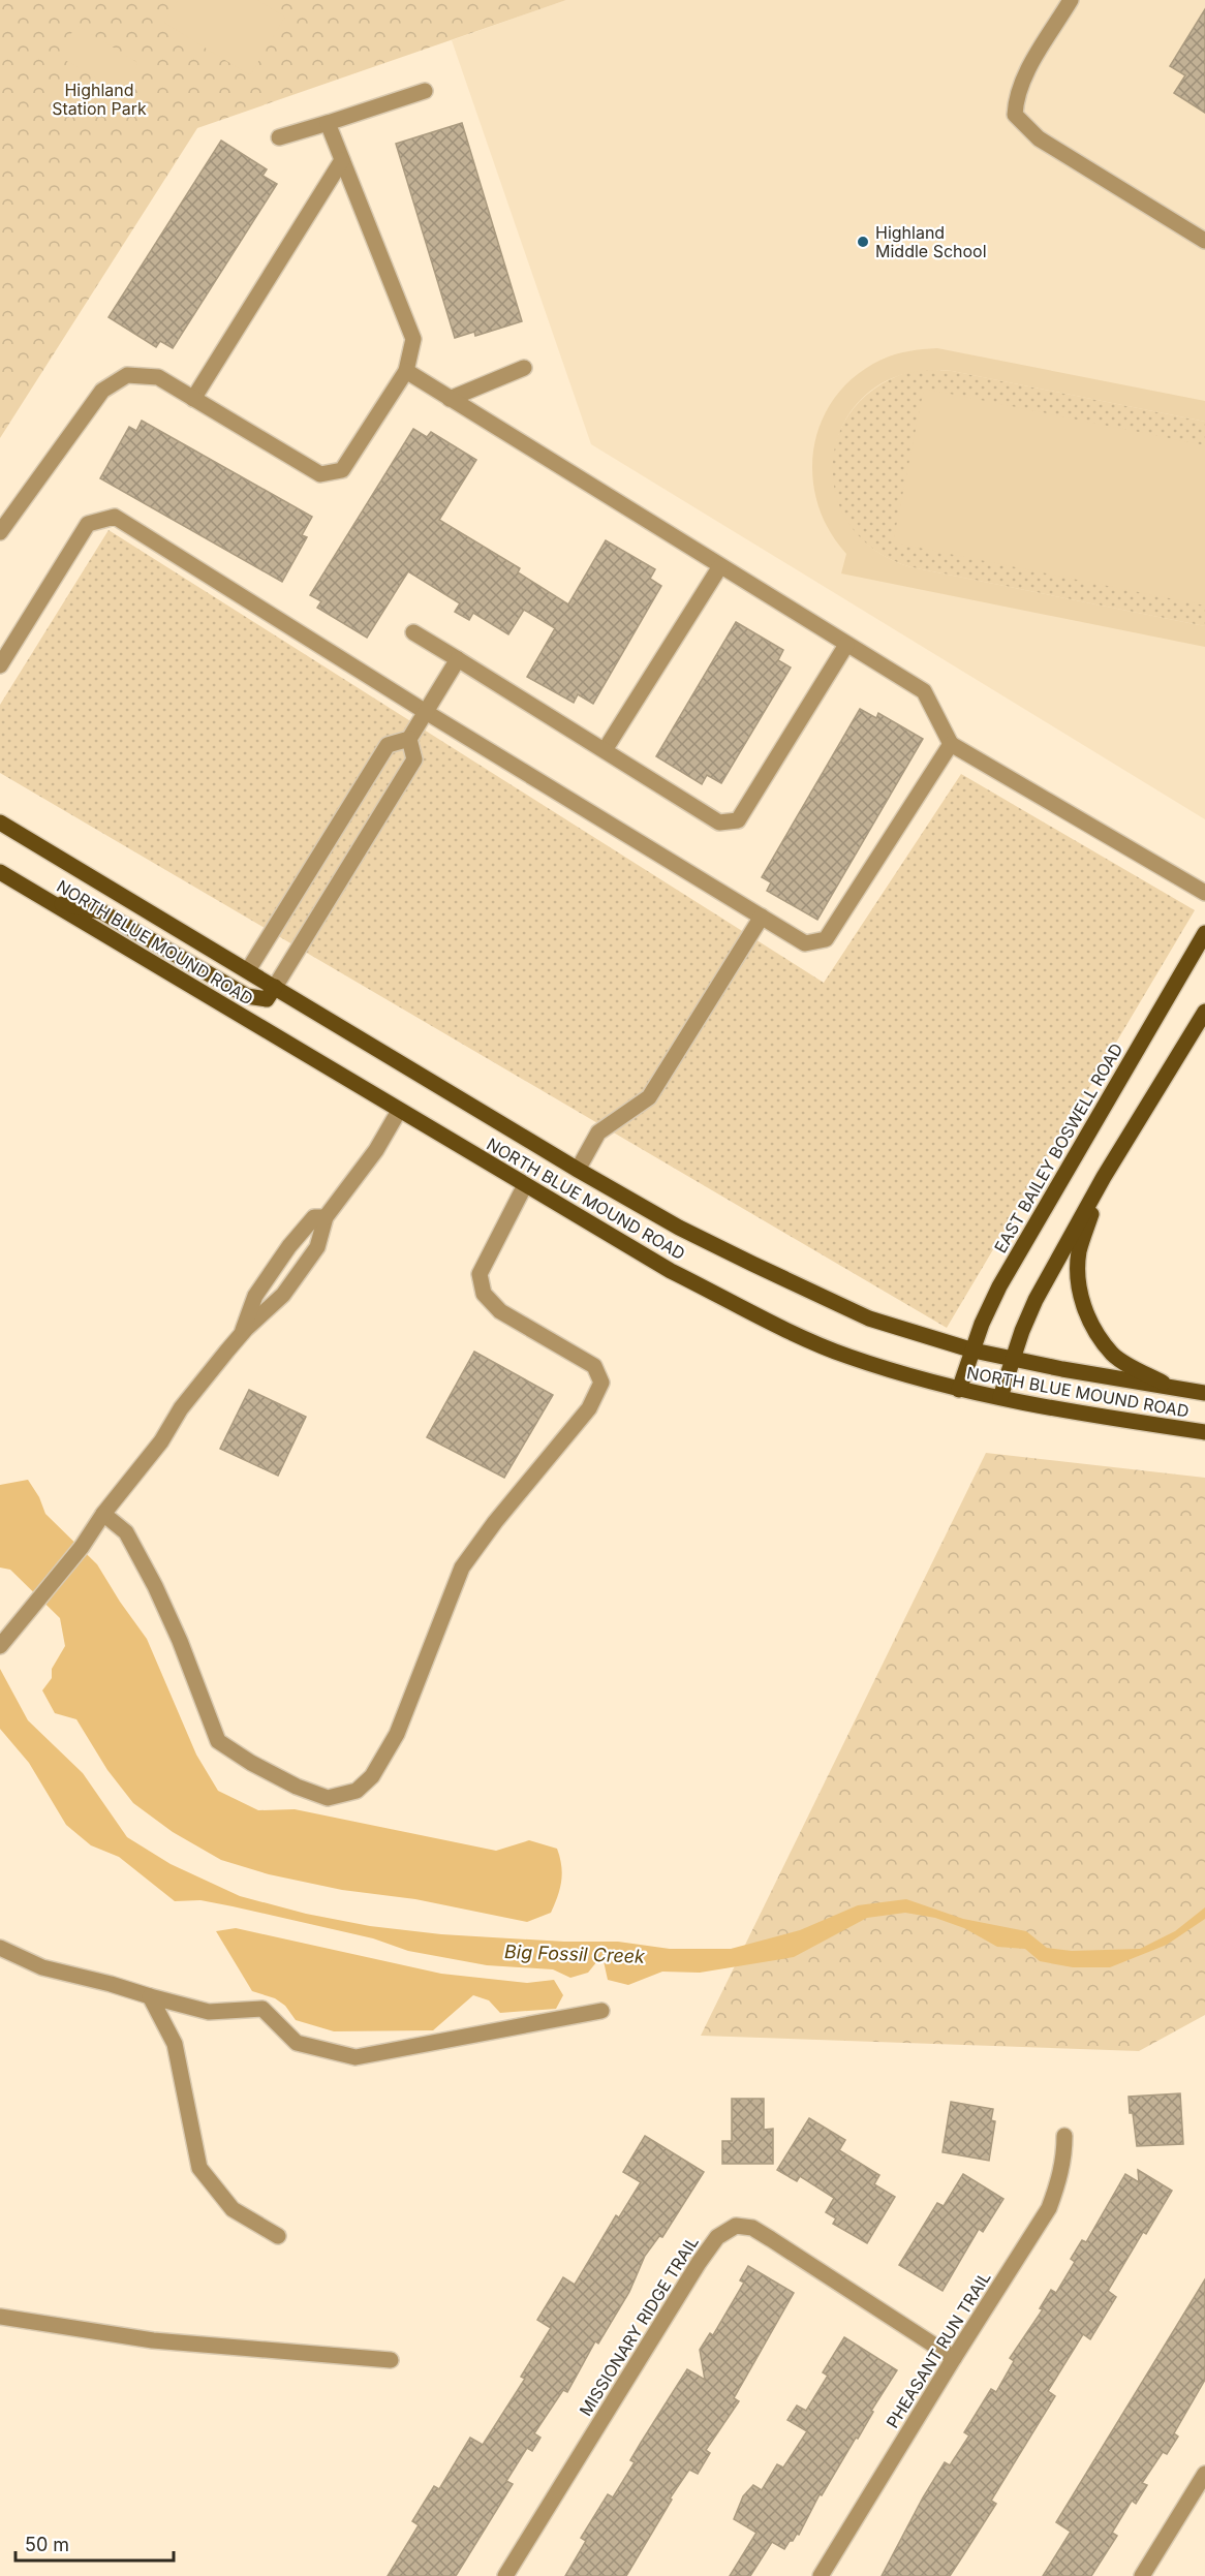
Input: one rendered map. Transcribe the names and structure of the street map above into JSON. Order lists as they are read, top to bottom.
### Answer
{
  "streets": {
    "main road": ["NORTH BLUE MOUND ROAD", "EAST BAILEY BOSWELL ROAD"],
    "street": ["MISSIONARY RIDGE TRAIL", "PHEASANT RUN TRAIL"]
  },
  "crossings": [
    ["NORTH BLUE MOUND ROAD", "EAST BAILEY BOSWELL ROAD"],
    ["MISSIONARY RIDGE TRAIL", "PHEASANT RUN TRAIL"]
  ],
  "water": ["Big Fossil Creek"],
  "parks": ["Highland Station Park"],
  "places": ["Highland Middle School"],
  "scale_bar": "50 m"
}
